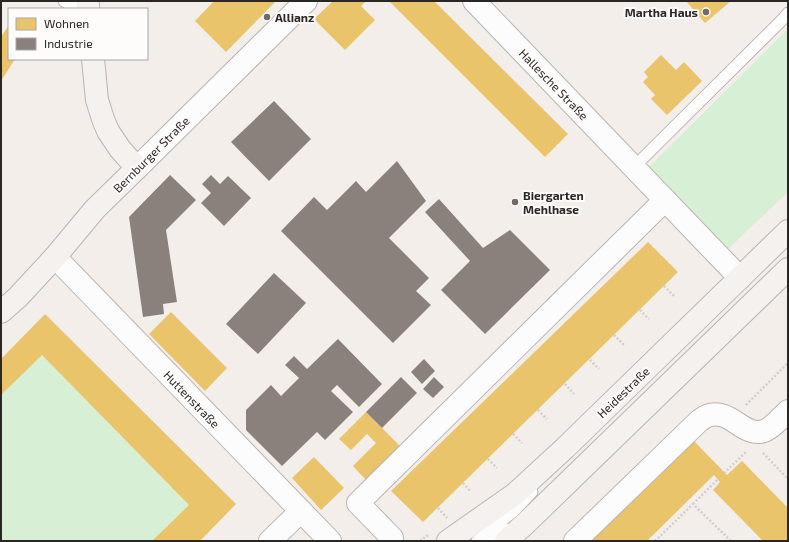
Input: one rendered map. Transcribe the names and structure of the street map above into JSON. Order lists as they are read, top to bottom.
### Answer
{
  "streets": {
    "main road": ["Bernburger Straße", "Heidestraße"],
    "street": ["Hallesche Straße", "Huttenstraße"]
  },
  "crossings": [
    ["Hallesche Straße", "Heidestraße"],
    ["Bernburger Straße", "Huttenstraße"]
  ],
  "places": ["Martha Haus", "Allianz", "Biergarten Mehlhase"],
  "legend": ["Wohnen", "Industrie"]
}
